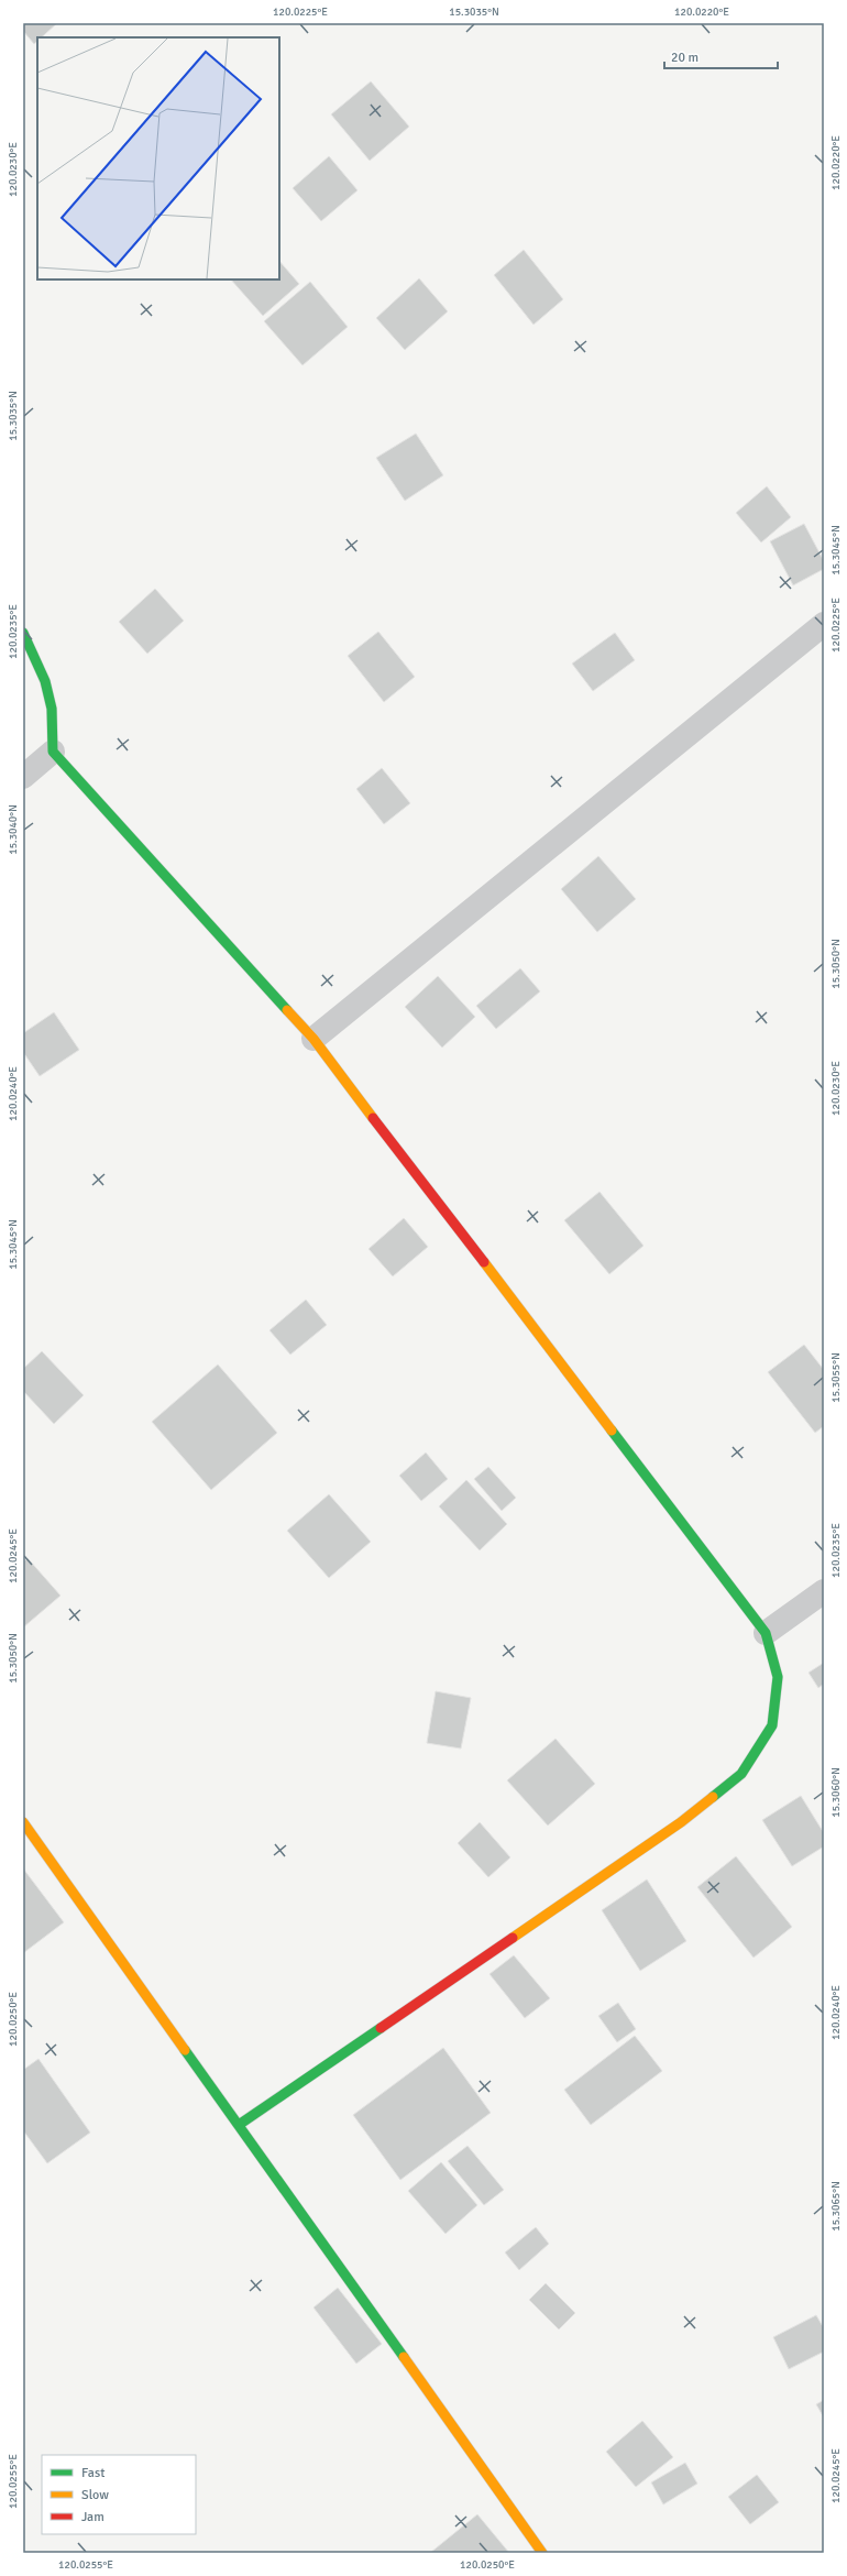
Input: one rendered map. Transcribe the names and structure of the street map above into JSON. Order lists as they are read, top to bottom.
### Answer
{
  "legend": ["Fast", "Slow", "Jam"],
  "scale_bar": "20 m",
  "coordinates": [
    "120.0225°E",
    "15.3035°N",
    "120.0220°E",
    "120.0230°E",
    "15.3045°N",
    "120.0235°E",
    "15.3040°N",
    "15.3050°N",
    "120.0240°E",
    "15.3055°N",
    "120.0245°E",
    "15.3060°N",
    "120.0250°E",
    "15.3065°N",
    "120.0255°E"
  ]
}
